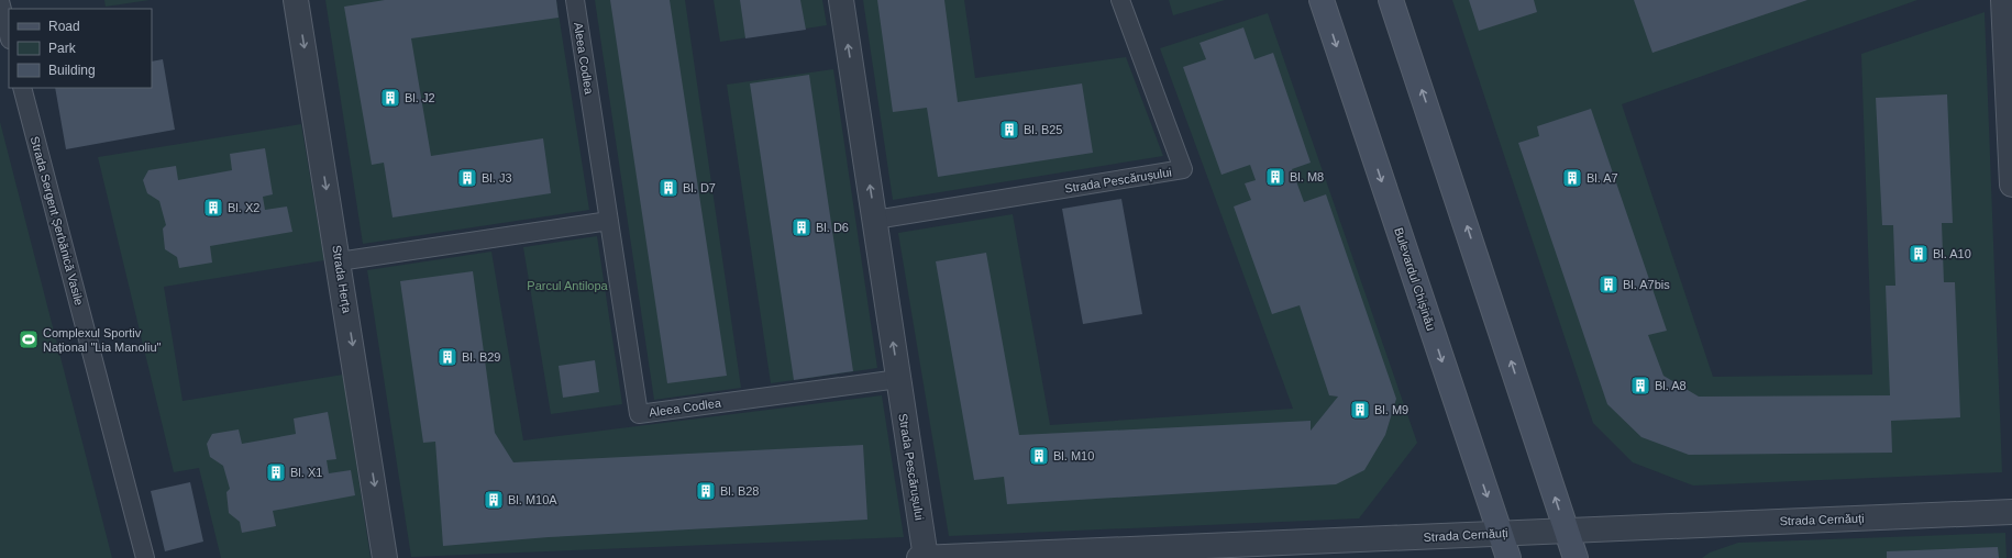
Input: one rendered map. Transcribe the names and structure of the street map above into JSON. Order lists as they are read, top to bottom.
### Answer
{
  "streets": {
    "main road": ["Bulevardul Chișinău"],
    "street": ["Strada Pescărușului", "Strada Herța", "Strada Cernăuți"],
    "lane": ["Aleea Codlea", "Strada Sergent Șerbănică Vasile"]
  },
  "crossings": [
    ["Aleea Codlea", "Strada Pescărușului"],
    ["Strada Pescărușului", "Strada Cernăuți"],
    ["Bulevardul Chișinău", "Strada Cernăuți"]
  ],
  "one_way": ["Strada Pescărușului", "Strada Herța"],
  "parks": ["Parcul Antilopa"],
  "places": {
    "building": [
      "Bl. J2",
      "Bl. B25",
      "Bl. M8",
      "Bl. J3",
      "Bl. A7",
      "Bl. D7",
      "Bl. X2",
      "Bl. D6",
      "Bl. A10",
      "Bl. A7bis",
      "Bl. B29",
      "Bl. A8",
      "Bl. M9",
      "Bl. M10",
      "Bl. X1",
      "Bl. B28",
      "Bl. M10A"
    ],
    "sports": ["Complexul Sportiv Național \"Lia Manoliu\""]
  },
  "legend": ["Road", "Park", "Building"]
}
